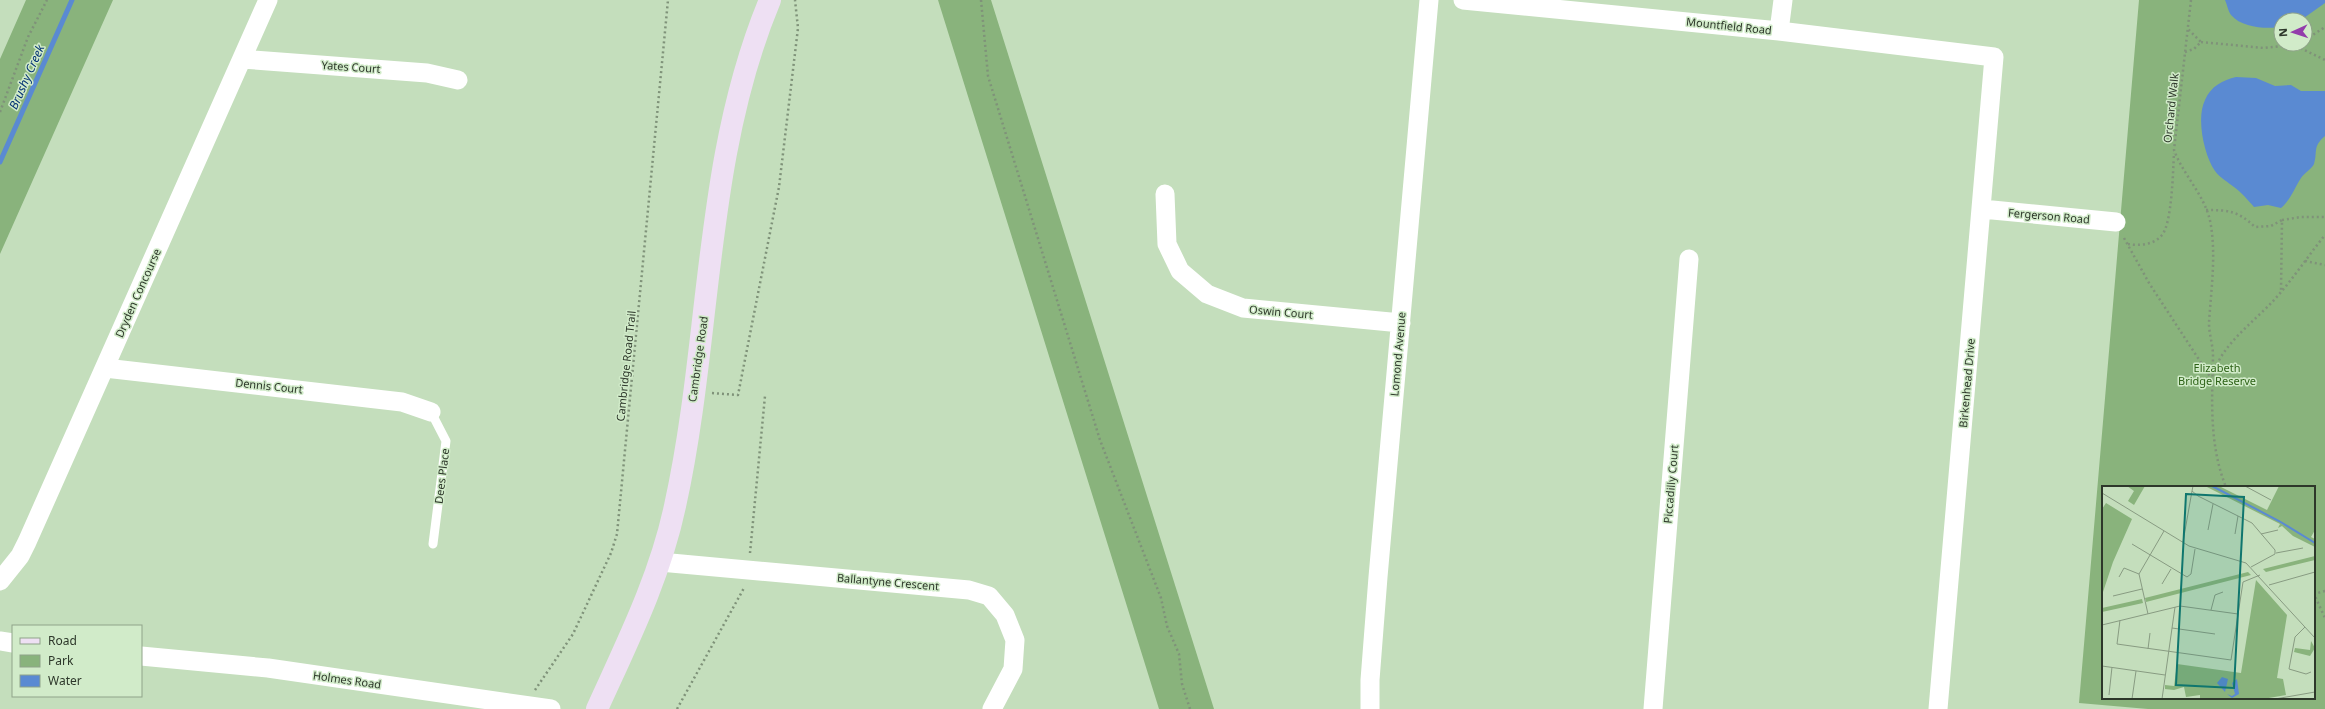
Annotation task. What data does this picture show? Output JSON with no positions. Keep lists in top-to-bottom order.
{
  "streets": {
    "main road": ["Cambridge Road"],
    "street": [
      "Mountfield Road",
      "Yates Court",
      "Fergerson Road",
      "Dryden Concourse",
      "Oswin Court",
      "Lomond Avenue",
      "Birkenhead Drive",
      "Dennis Court",
      "Piccadilly Court",
      "Ballantyne Crescent",
      "Holmes Road"
    ],
    "lane": ["Dees Place"],
    "path": ["Orchard Walk", "Cambridge Road Trail"]
  },
  "crossings": [
    ["Mountfield Road", "Birkenhead Drive"],
    ["Yates Court", "Dryden Concourse"],
    ["Fergerson Road", "Birkenhead Drive"],
    ["Dryden Concourse", "Dennis Court"],
    ["Oswin Court", "Lomond Avenue"],
    ["Cambridge Road", "Ballantyne Crescent"],
    ["Cambridge Road Trail", "Holmes Road"],
    ["Dennis Court", "Dees Place"]
  ],
  "water": ["Brushy Creek"],
  "parks": ["Elizabeth Bridge Reserve"],
  "legend": ["Road", "Park", "Water"],
  "north": "left"
}
